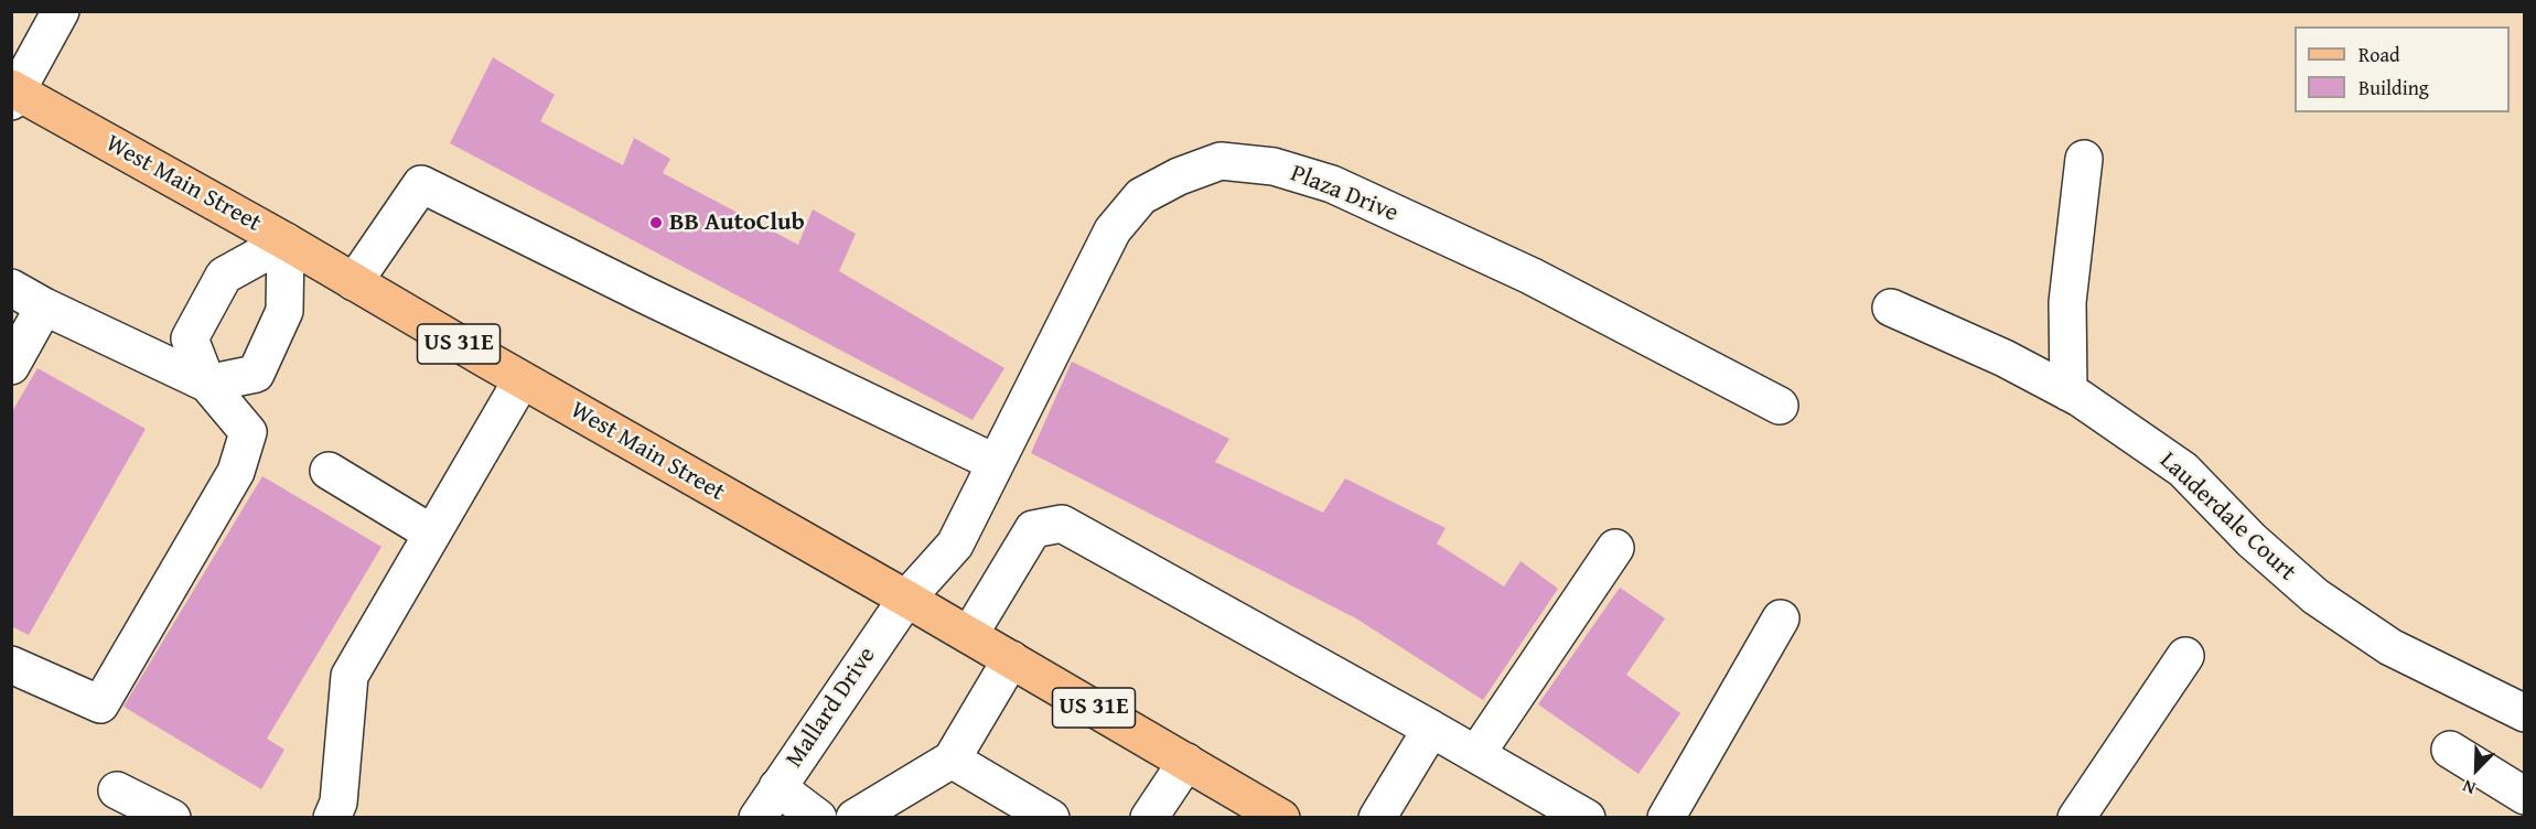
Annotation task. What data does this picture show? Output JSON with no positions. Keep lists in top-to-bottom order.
{
  "streets": {
    "main road": ["West Main Street", "US 31E"],
    "street": ["Plaza Drive", "Lauderdale Court", "Mallard Drive"]
  },
  "crossings": [
    ["West Main Street", "Plaza Drive"],
    ["West Main Street", "Mallard Drive"],
    ["Plaza Drive", "Mallard Drive"]
  ],
  "places": ["BB AutoClub"],
  "legend": ["Road", "Building"],
  "north": "bottom left"
}
